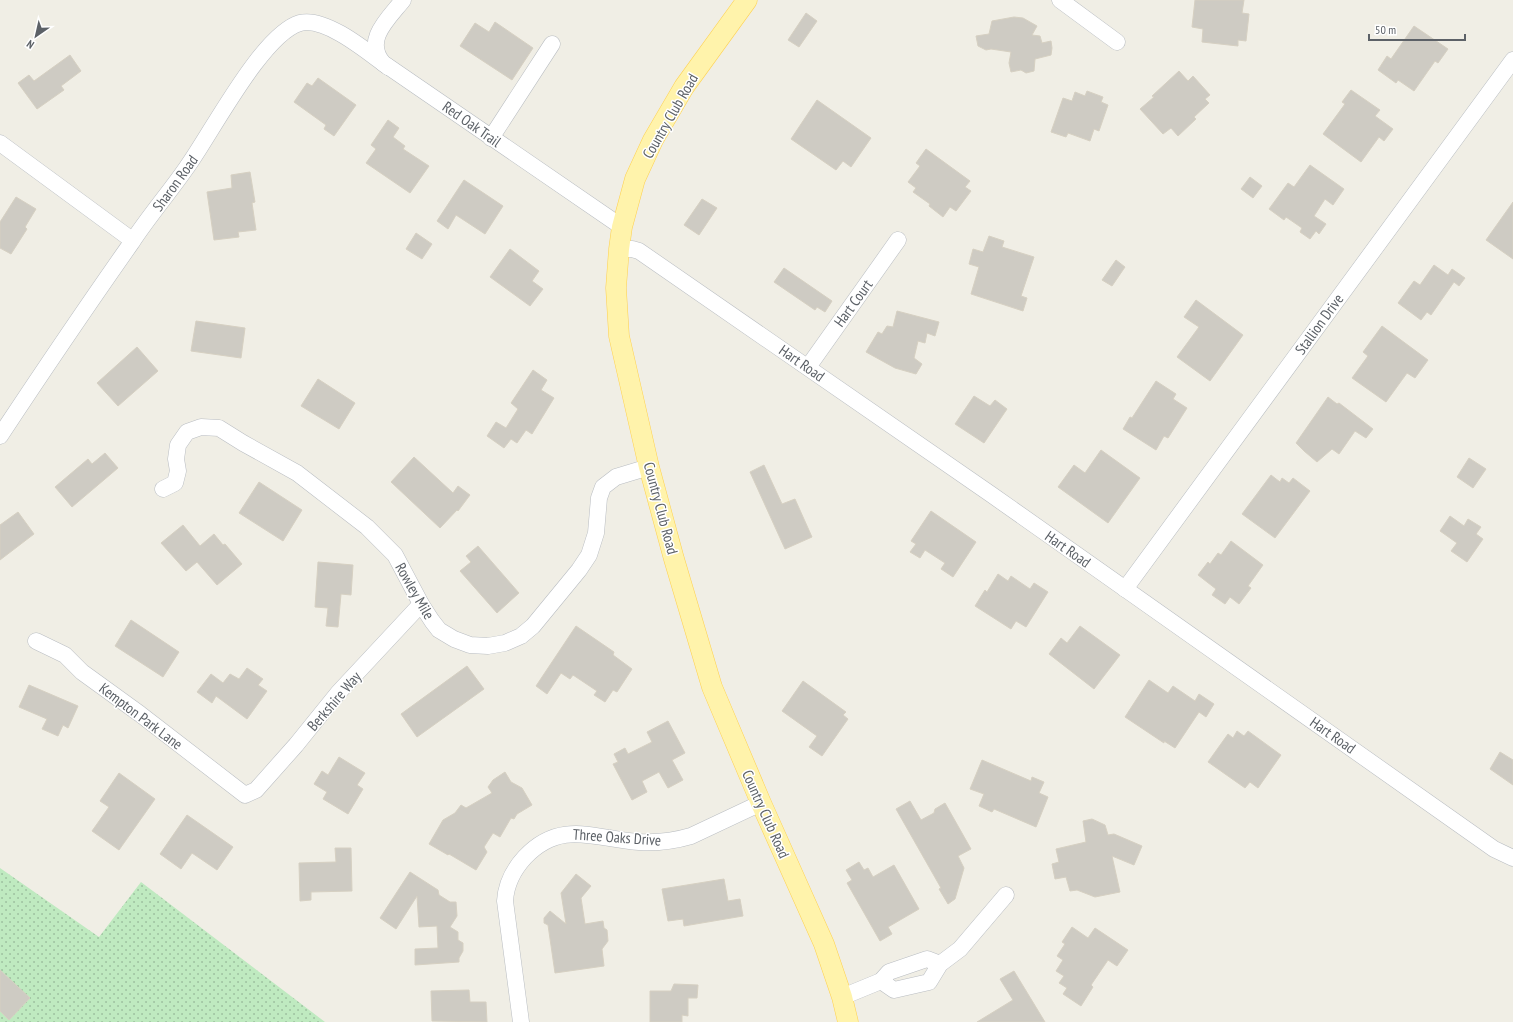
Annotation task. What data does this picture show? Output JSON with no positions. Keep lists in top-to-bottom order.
{
  "streets": {
    "main road": ["Country Club Road"],
    "street": [
      "Red Oak Trail",
      "Sharon Road",
      "Hart Court",
      "Stallion Drive",
      "Hart Road",
      "Rowley Mile",
      "Berkshire Way",
      "Kempton Park Lane",
      "Three Oaks Drive"
    ]
  },
  "crossings": [
    ["Country Club Road", "Red Oak Trail"],
    ["Country Club Road", "Hart Road"],
    ["Country Club Road", "Rowley Mile"],
    ["Country Club Road", "Three Oaks Drive"],
    ["Red Oak Trail", "Sharon Road"],
    ["Hart Court", "Hart Road"],
    ["Stallion Drive", "Hart Road"],
    ["Rowley Mile", "Berkshire Way"],
    ["Berkshire Way", "Kempton Park Lane"]
  ],
  "scale_bar": "50 m",
  "north": "bottom left"
}
